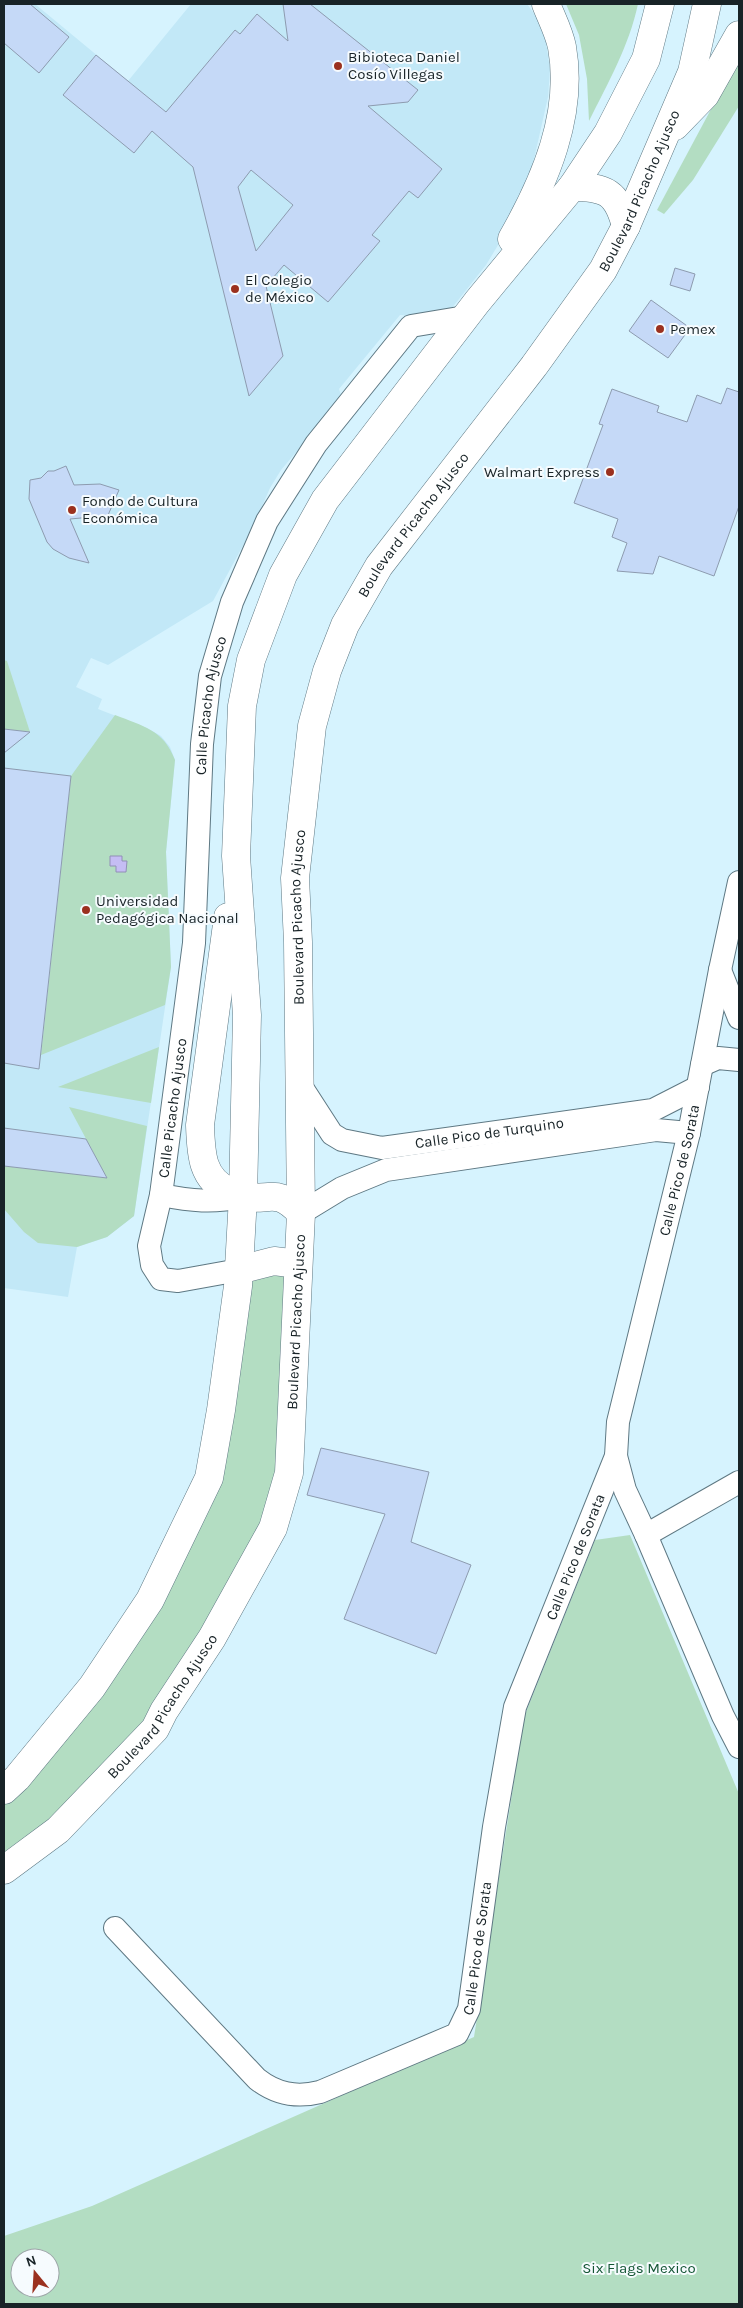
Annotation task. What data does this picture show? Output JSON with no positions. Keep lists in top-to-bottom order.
{
  "streets": {
    "main road": ["Boulevard Picacho Ajusco"],
    "street": ["Calle Picacho Ajusco", "Calle Pico de Turquino", "Calle Pico de Sorata"]
  },
  "crossings": [
    ["Boulevard Picacho Ajusco", "Calle Pico de Turquino"],
    ["Calle Pico de Turquino", "Calle Pico de Sorata"]
  ],
  "parks": ["Six Flags Mexico"],
  "places": [
    "Bibioteca Daniel Cosío Villegas",
    "El Colegio de México",
    "Pemex",
    "Walmart Express",
    "Fondo de Cultura Económica",
    "Universidad Pedagógica Nacional"
  ],
  "north": "top"
}
